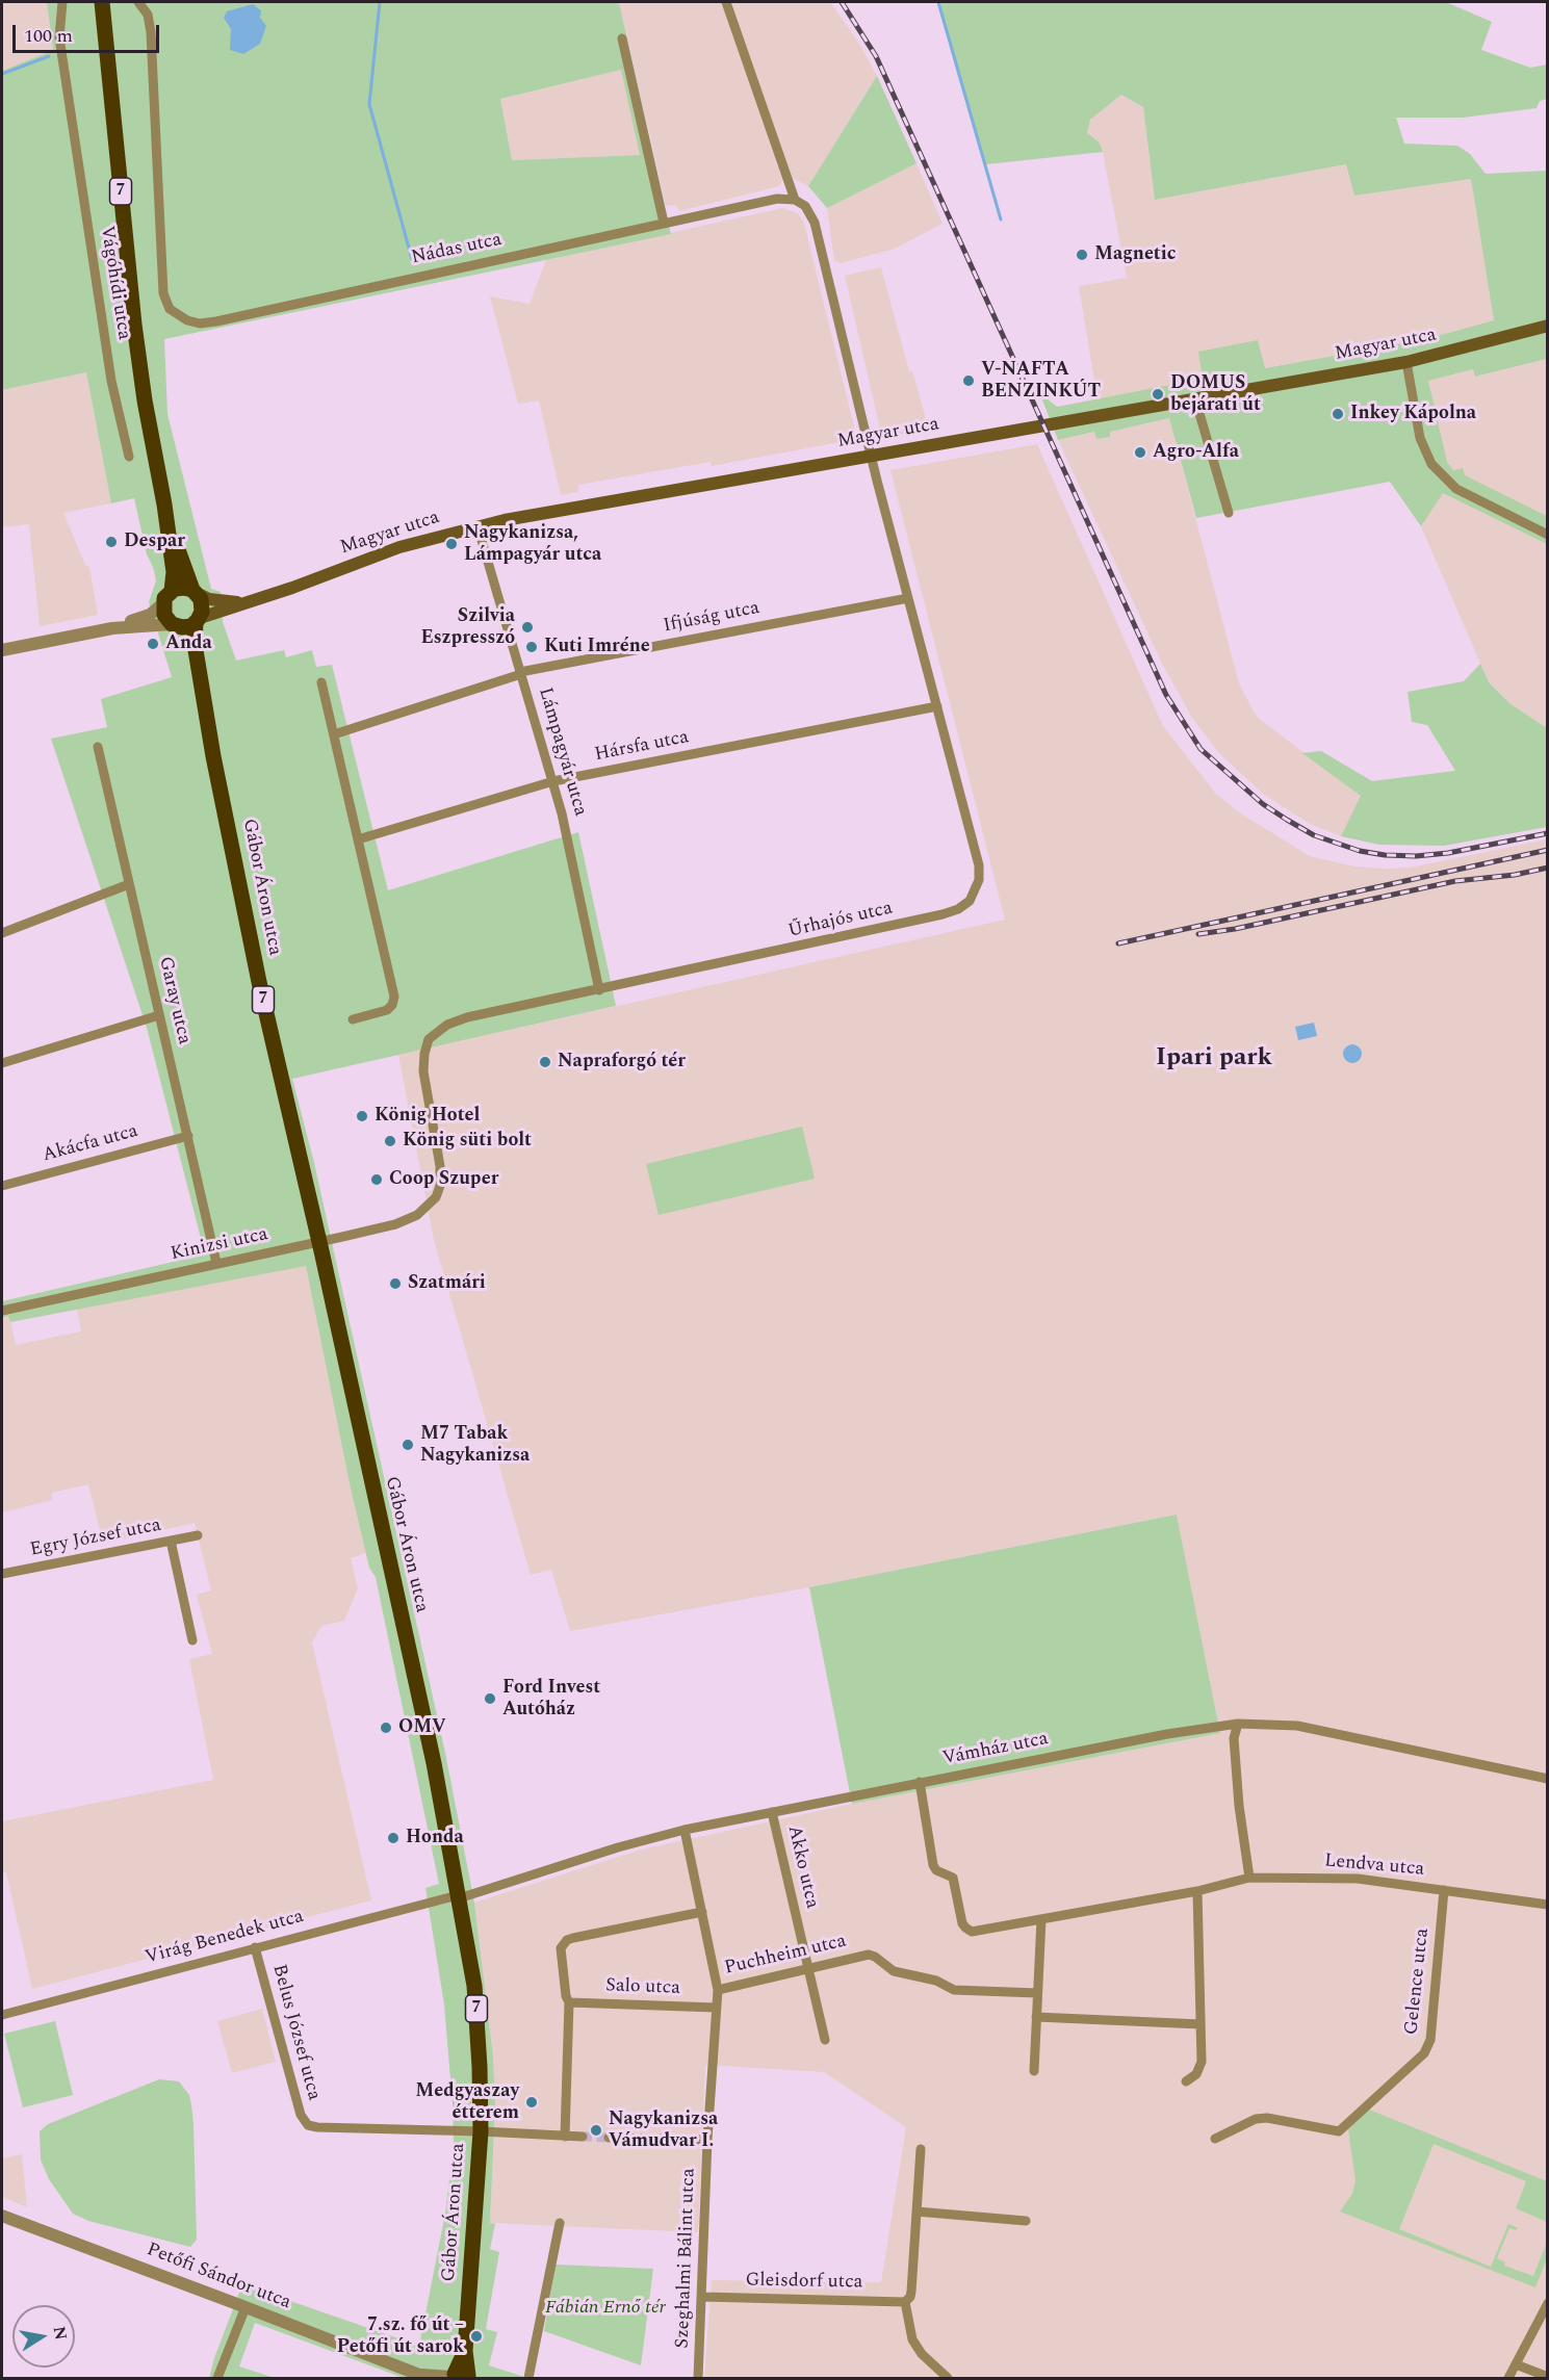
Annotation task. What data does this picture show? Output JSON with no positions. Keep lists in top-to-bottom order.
{
  "streets": {
    "main road": ["7", "Magyar utca", "Gábor Áron utca"],
    "street": [
      "Nádas utca",
      "Vágóhídi utca",
      "Ifjúság utca",
      "Hársfa utca",
      "Lámpagyár utca",
      "Űrhajós utca",
      "Garay utca",
      "Akácfa utca",
      "Kinizsi utca",
      "Egry József utca",
      "Vámház utca",
      "Lendva utca",
      "Akko utca",
      "Virág Benedek utca",
      "Puchheim utca",
      "Gelence utca",
      "Salo utca",
      "Belus József utca",
      "Szeghalmi Bálint utca",
      "Petőfi Sándor utca",
      "Gleisdorf utca"
    ]
  },
  "crossings": [
    ["7", "Magyar utca"],
    ["7", "Gábor Áron utca"],
    ["Magyar utca", "Lámpagyár utca"],
    ["Magyar utca", "Gábor Áron utca"],
    ["Magyar utca", "Űrhajós utca"],
    ["Ifjúság utca", "Lámpagyár utca"],
    ["Ifjúság utca", "Űrhajós utca"],
    ["Hársfa utca", "Lámpagyár utca"],
    ["Hársfa utca", "Űrhajós utca"],
    ["Lámpagyár utca", "Űrhajós utca"],
    ["Gábor Áron utca", "Kinizsi utca"],
    ["Gábor Áron utca", "Vámház utca"],
    ["Gábor Áron utca", "Virág Benedek utca"],
    ["Gábor Áron utca", "Belus József utca"],
    ["Gábor Áron utca", "Petőfi Sándor utca"],
    ["Űrhajós utca", "Kinizsi utca"],
    ["Garay utca", "Akácfa utca"],
    ["Garay utca", "Kinizsi utca"],
    ["Vámház utca", "Lendva utca"],
    ["Vámház utca", "Akko utca"],
    ["Vámház utca", "Virág Benedek utca"],
    ["Vámház utca", "Szeghalmi Bálint utca"],
    ["Lendva utca", "Gelence utca"],
    ["Akko utca", "Puchheim utca"],
    ["Virág Benedek utca", "Belus József utca"],
    ["Puchheim utca", "Szeghalmi Bálint utca"],
    ["Salo utca", "Szeghalmi Bálint utca"],
    ["Szeghalmi Bálint utca", "Gleisdorf utca"]
  ],
  "districts": ["Ipari park"],
  "parks": ["Fábián Ernő tér"],
  "places": [
    "Magnetic",
    "V-NAFTA BENZINKÚT",
    "DOMUS bejárati út",
    "Inkey Kápolna",
    "Agro-Alfa",
    "Despar",
    "Nagykanizsa, Lámpagyár utca",
    "Szilvia Eszpresszó",
    "Anda",
    "Kuti Imréne",
    "Napraforgó tér",
    "König Hotel",
    "König süti bolt",
    "Coop Szuper",
    "Szatmári",
    "M7 Tabak Nagykanizsa",
    "Ford Invest Autóház",
    "OMV",
    "Honda",
    "Medgyaszay étterem",
    "Nagykanizsa Vámudvar I.",
    "7.sz. fő út – Petőfi út sarok"
  ],
  "scale_bar": "100 m",
  "north": "right"
}
